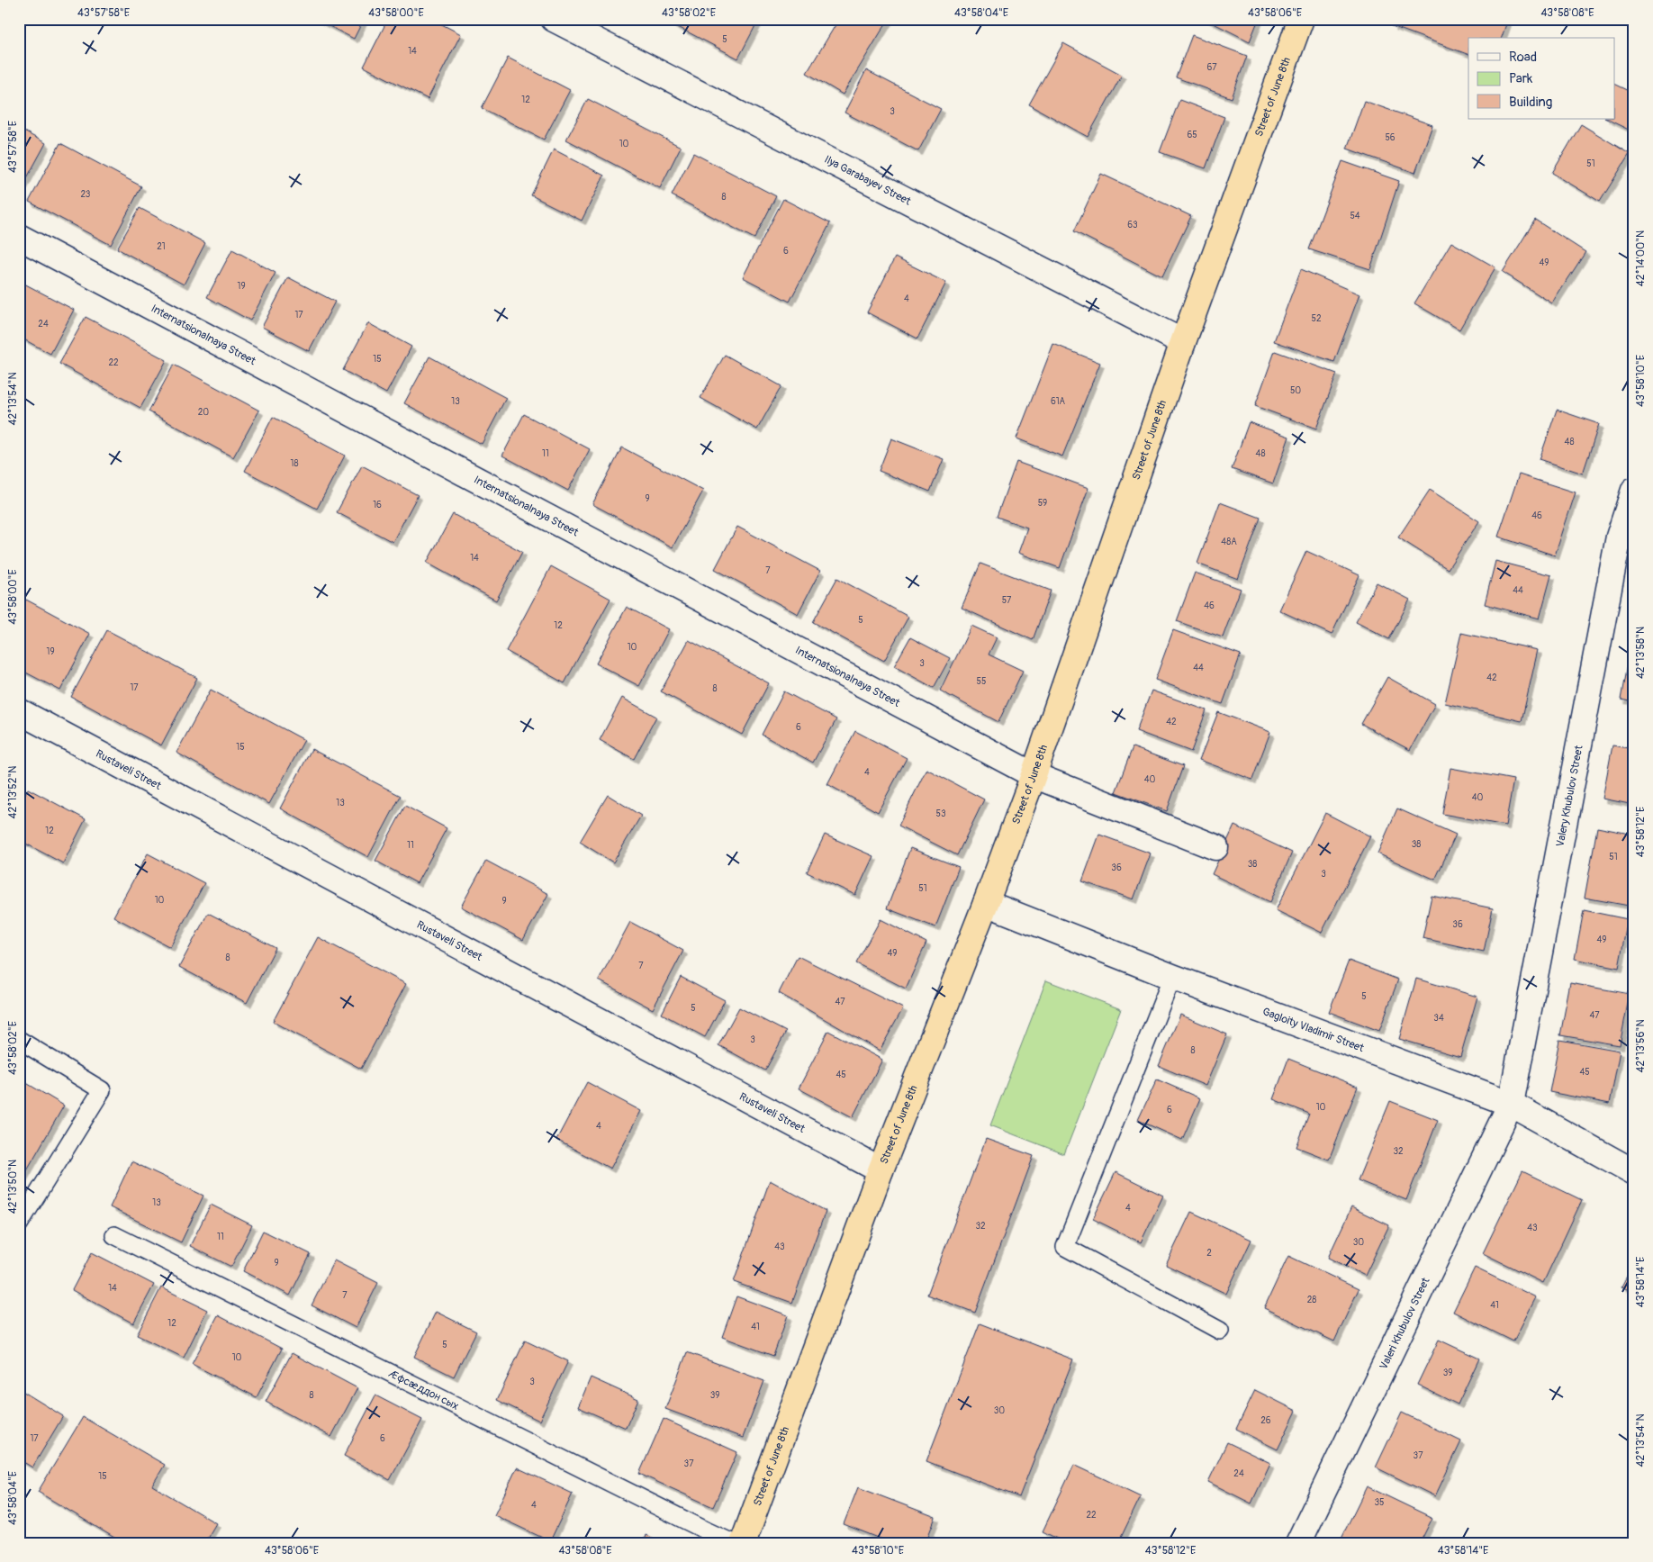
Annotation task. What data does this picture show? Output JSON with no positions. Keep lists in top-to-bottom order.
{
  "streets": {
    "highway": ["Street of June 8th"],
    "street": [
      "Ilya Garabayev Street",
      "Internatsionalnaya Street",
      "Rustaveli Street",
      "Valery Khubulov Street",
      "Gagloity Vladimir Street",
      "Valeri Khubulov Street"
    ],
    "lane": ["Æфсæддон сых"]
  },
  "crossings": [
    ["Street of June 8th", "Ilya Garabayev Street"],
    ["Street of June 8th", "Internatsionalnaya Street"],
    ["Street of June 8th", "Rustaveli Street"],
    ["Street of June 8th", "Gagloity Vladimir Street"],
    ["Valery Khubulov Street", "Gagloity Vladimir Street"],
    ["Valery Khubulov Street", "Valeri Khubulov Street"],
    ["Gagloity Vladimir Street", "Valeri Khubulov Street"]
  ],
  "house_numbers": [
    "5",
    "14",
    "67",
    "12",
    "3",
    "65",
    "56",
    "10",
    "51",
    "23",
    "8",
    "54",
    "63",
    "21",
    "6",
    "49",
    "19",
    "4",
    "17",
    "52",
    "24",
    "15",
    "22",
    "50",
    "13",
    "61А",
    "20",
    "48",
    "11",
    "48",
    "18",
    "9",
    "59",
    "16",
    "46",
    "48А",
    "14",
    "7",
    "44",
    "57",
    "46",
    "5",
    "12",
    "10",
    "19",
    "3",
    "44",
    "42",
    "55",
    "17",
    "8",
    "42",
    "6",
    "15",
    "4",
    "40",
    "40",
    "13",
    "53",
    "12",
    "38",
    "11",
    "51",
    "38",
    "36",
    "3",
    "51",
    "10",
    "9",
    "36",
    "49",
    "49",
    "8",
    "7",
    "5",
    "47",
    "5",
    "47",
    "34",
    "3",
    "8",
    "45",
    "45",
    "10",
    "6",
    "4",
    "32",
    "13",
    "4",
    "32",
    "43",
    "11",
    "30",
    "43",
    "2",
    "9",
    "14",
    "7",
    "28",
    "41",
    "12",
    "41",
    "5",
    "10",
    "39",
    "3",
    "8",
    "39",
    "30",
    "26",
    "17",
    "6",
    "37",
    "37",
    "24",
    "15",
    "35",
    "4",
    "22"
  ],
  "legend": ["Road", "Park", "Building"],
  "coordinates": [
    "43°57'58\"E",
    "43°58'00\"E",
    "43°58'02\"E",
    "43°58'04\"E",
    "43°58'06\"E",
    "43°58'08\"E",
    "42°14'00\"N",
    "43°58'10\"E",
    "42°13'54\"N",
    "42°13'58\"N",
    "42°13'52\"N",
    "43°58'12\"E",
    "42°13'56\"N",
    "42°13'50\"N",
    "43°58'14\"E"
  ]
}
